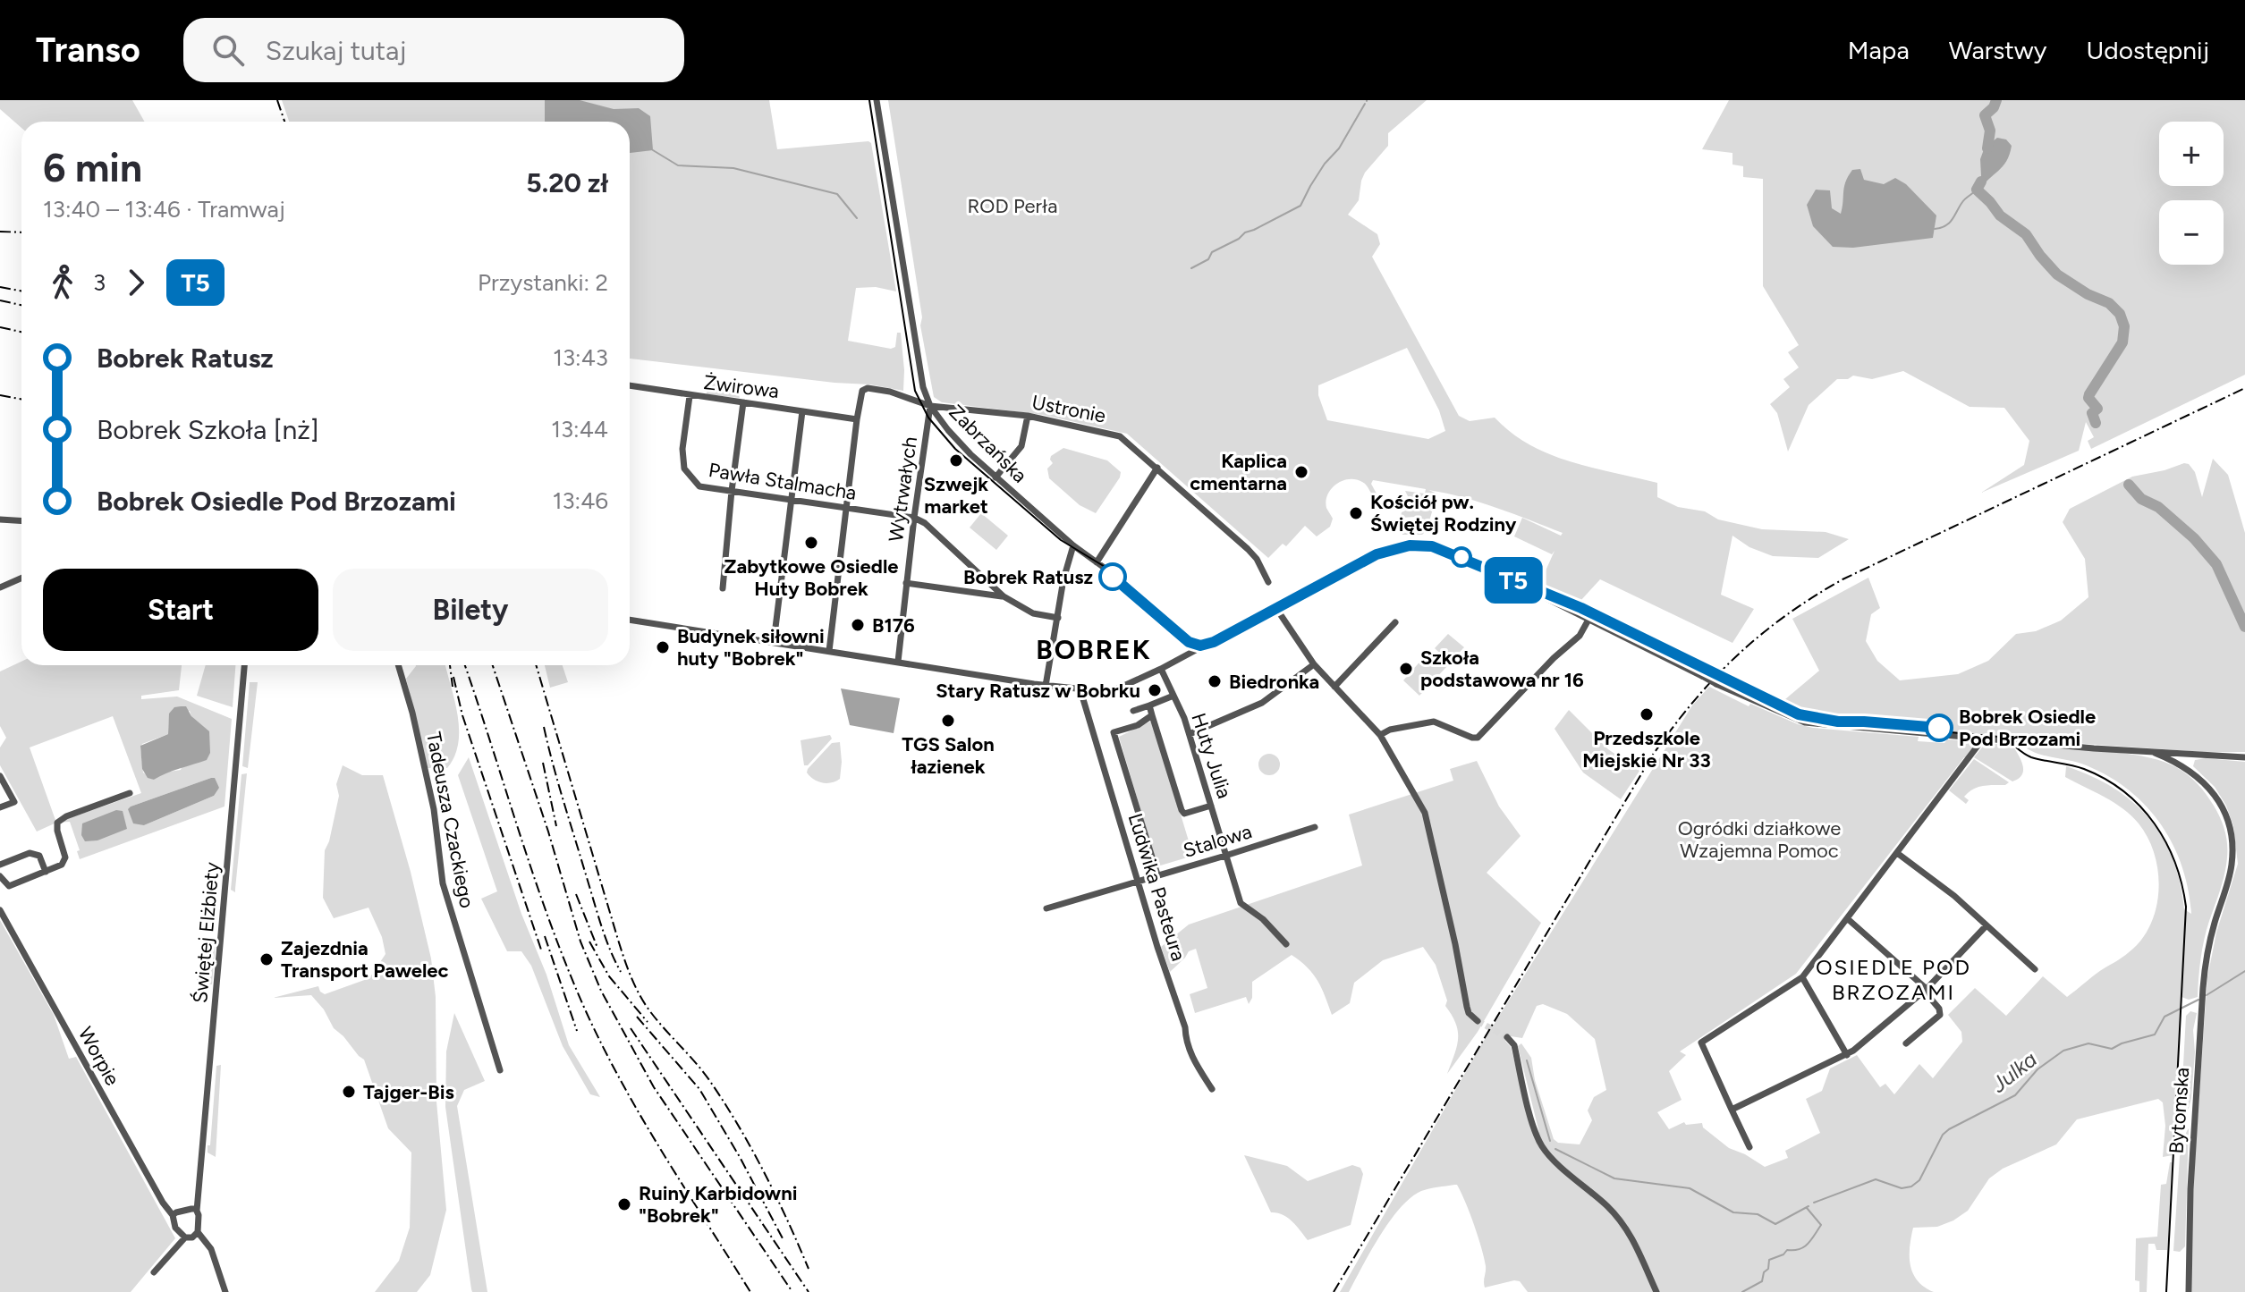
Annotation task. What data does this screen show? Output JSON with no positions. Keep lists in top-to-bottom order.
{
  "streets": {
    "street": [
      "Żwirowa",
      "Ustronie",
      "Zabrzańska",
      "Pawła Stalmacha",
      "Wytrwałych",
      "Huty Julia",
      "Tadeusza Czackiego",
      "Stalowa",
      "Ludwika Pasteura",
      "Świętej Elżbiety",
      "Worpie",
      "Bytomska"
    ]
  },
  "crossings": [
    ["Żwirowa", "Ustronie"],
    ["Żwirowa", "Pawła Stalmacha"],
    ["Ustronie", "Zabrzańska"],
    ["Ustronie", "Wytrwałych"],
    ["Zabrzańska", "Wytrwałych"],
    ["Pawła Stalmacha", "Wytrwałych"],
    ["Huty Julia", "Stalowa"],
    ["Stalowa", "Ludwika Pasteura"],
    ["Świętej Elżbiety", "Worpie"]
  ],
  "districts": ["BOBREK", "OSIEDLE POD BRZOZAMI"],
  "water": ["Julka"],
  "parks": ["ROD Perła", "Ogródki działkowe Wzajemna Pomoc"],
  "places": [
    "Szwejk market",
    "Kaplica cmentarna",
    "Kościół pw. Świętej Rodziny",
    "Zabytkowe Osiedle Huty Bobrek",
    "Bobrek Ratusz",
    "B176",
    "Budynek siłowni huty \"Bobrek\"",
    "Szkoła podstawowa nr 16",
    "Biedronka",
    "Stary Ratusz w Bobrku",
    "Przedszkole Miejskie Nr 33",
    "TGS Salon łazienek",
    "Bobrek Osiedle Pod Brzozami",
    "Zajezdnia Transport Pawelec",
    "Tajger-Bis",
    "Ruiny Karbidowni \"Bobrek\""
  ],
  "lines": ["tram line T5"],
  "page": {
    "header": "Transo",
    "search": "Szukaj tutaj",
    "nav": ["Mapa", "Warstwy", "Udostępnij"],
    "on_map": "T5",
    "map_buttons": ["+", "−"],
    "heading": ["6 min", "13:40 – 13:46 · Tramwaj", "5.20 zł"],
    "legs": ["3", "T5", "Przystanki: 2"],
    "list": [
      {
        "name": "Bobrek Ratusz",
        "value": "13:43"
      },
      {
        "name": "Bobrek Szkoła [nż]",
        "value": "13:44"
      },
      {
        "name": "Bobrek Osiedle Pod Brzozami",
        "value": "13:46"
      }
    ],
    "buttons": ["Start", "Bilety"]
  }
}
